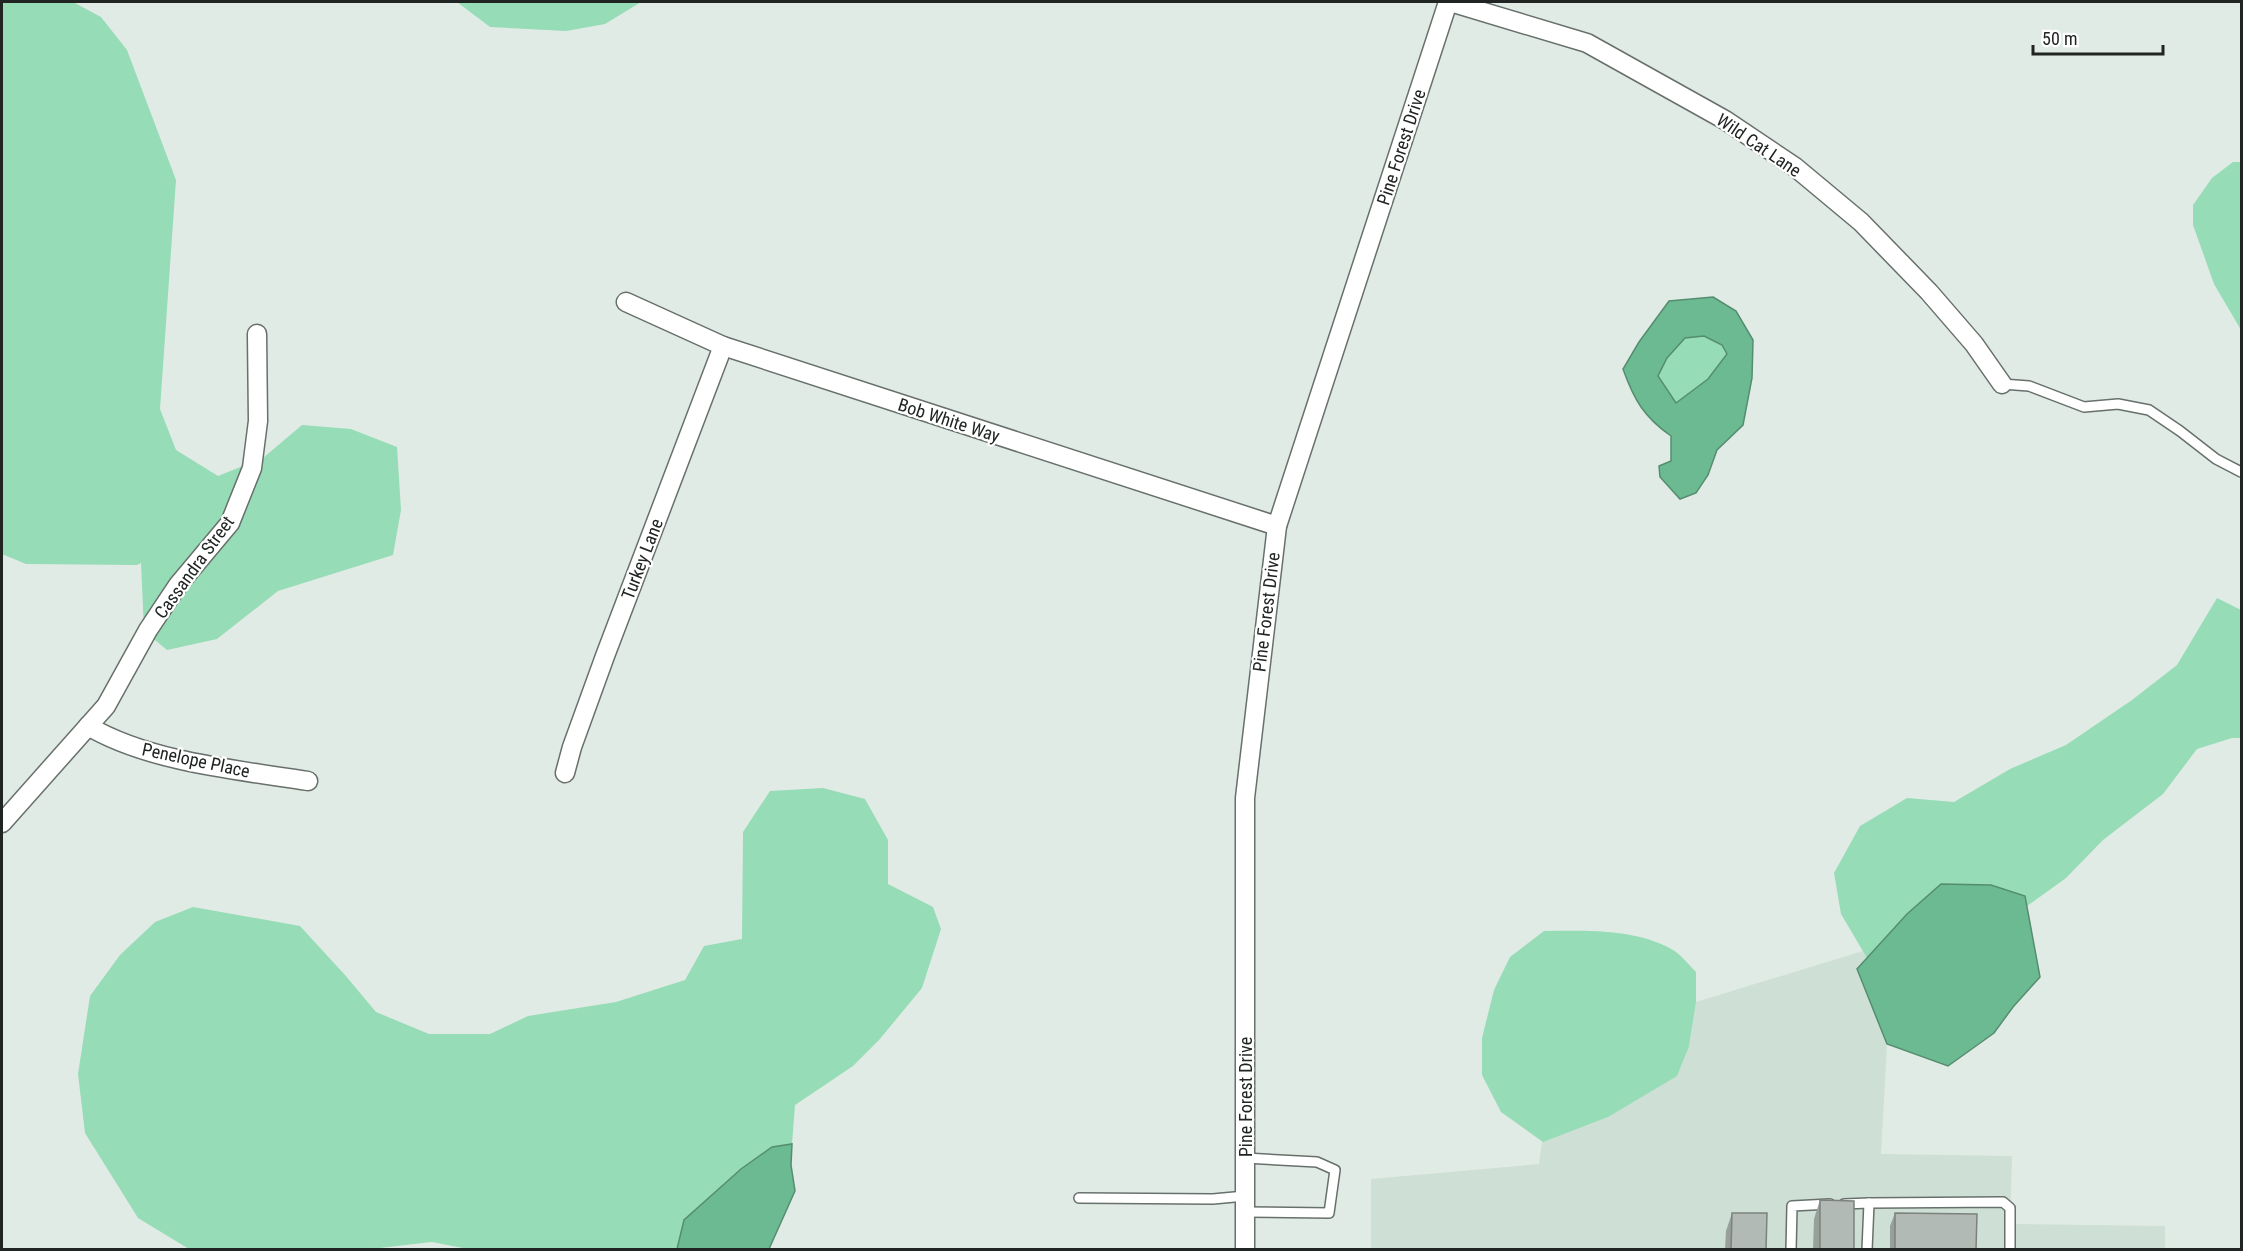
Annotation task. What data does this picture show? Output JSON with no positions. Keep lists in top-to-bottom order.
{
  "streets": {
    "street": [
      "Wild Cat Lane",
      "Pine Forest Drive",
      "Bob White Way",
      "Turkey Lane",
      "Cassandra Street",
      "Penelope Place"
    ]
  },
  "crossings": [
    ["Wild Cat Lane", "Pine Forest Drive"],
    ["Pine Forest Drive", "Bob White Way"],
    ["Bob White Way", "Turkey Lane"],
    ["Cassandra Street", "Penelope Place"]
  ],
  "scale_bar": "50 m"
}
